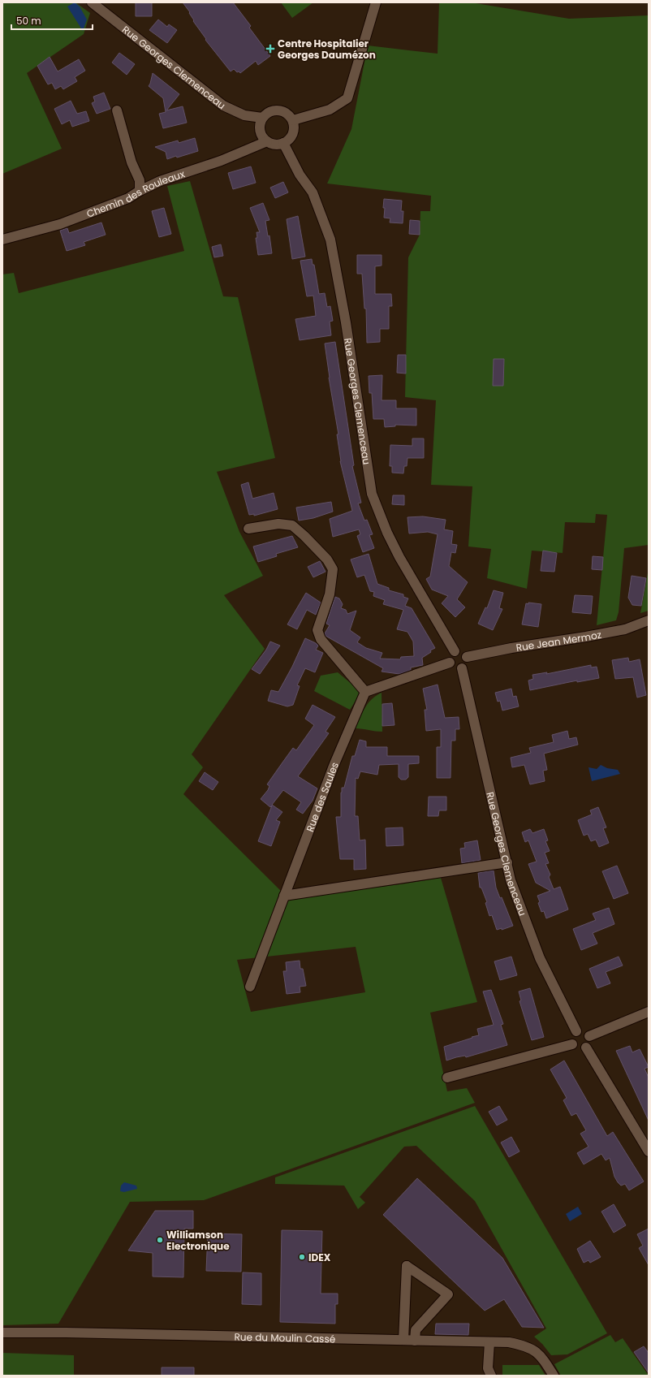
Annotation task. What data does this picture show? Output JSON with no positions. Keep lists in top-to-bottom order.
{
  "streets": {
    "street": [
      "Rue Georges Clemenceau",
      "Chemin des Rouleaux",
      "Rue Jean Mermoz",
      "Rue des Saules",
      "Rue du Moulin Cassé"
    ]
  },
  "crossings": [
    ["Rue Georges Clemenceau", "Chemin des Rouleaux"],
    ["Rue Georges Clemenceau", "Rue Jean Mermoz"]
  ],
  "places": {
    "health": ["Centre Hospitalier Georges Daumézon"],
    "other": ["Williamson Electronique", "IDEX"]
  },
  "scale_bar": "50 m"
}
